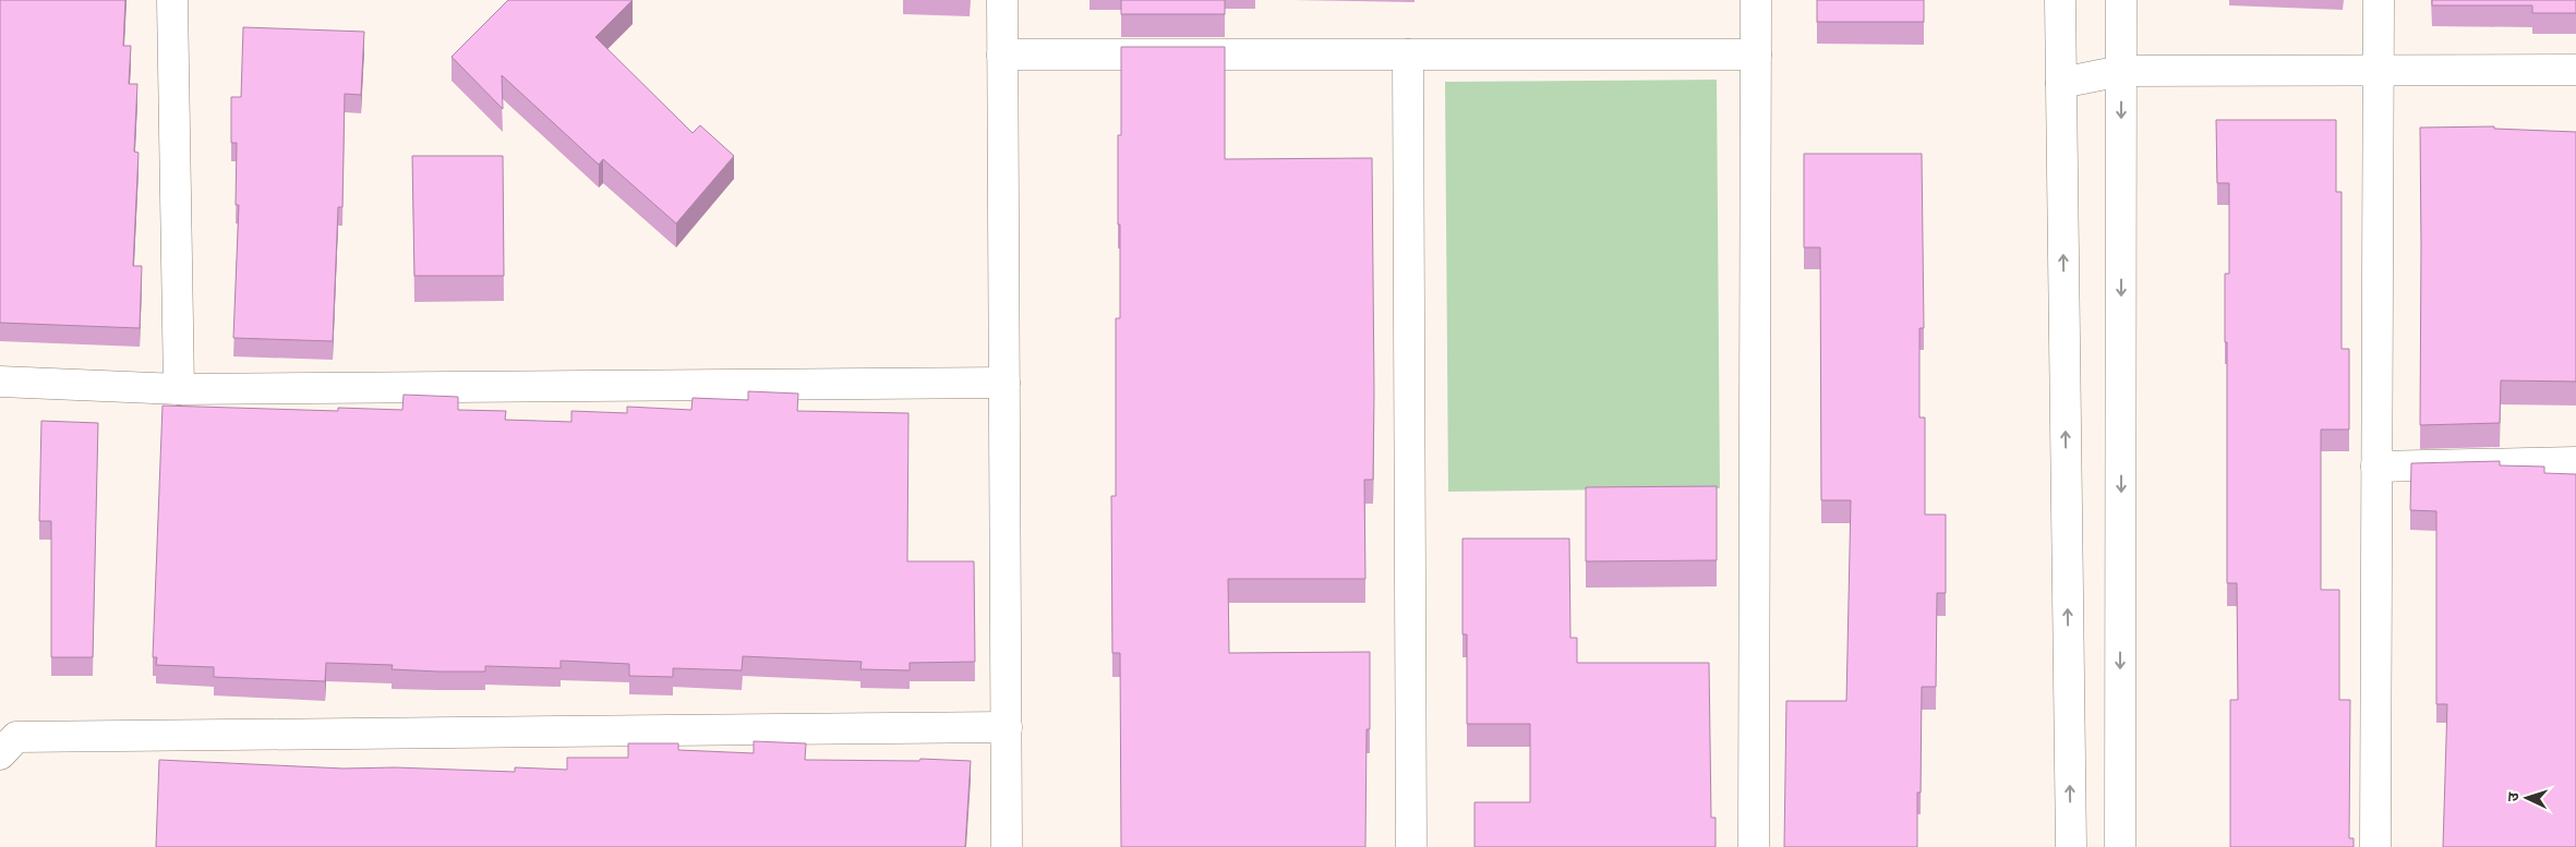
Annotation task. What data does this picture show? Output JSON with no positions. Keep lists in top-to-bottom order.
{
  "north": "left"
}
